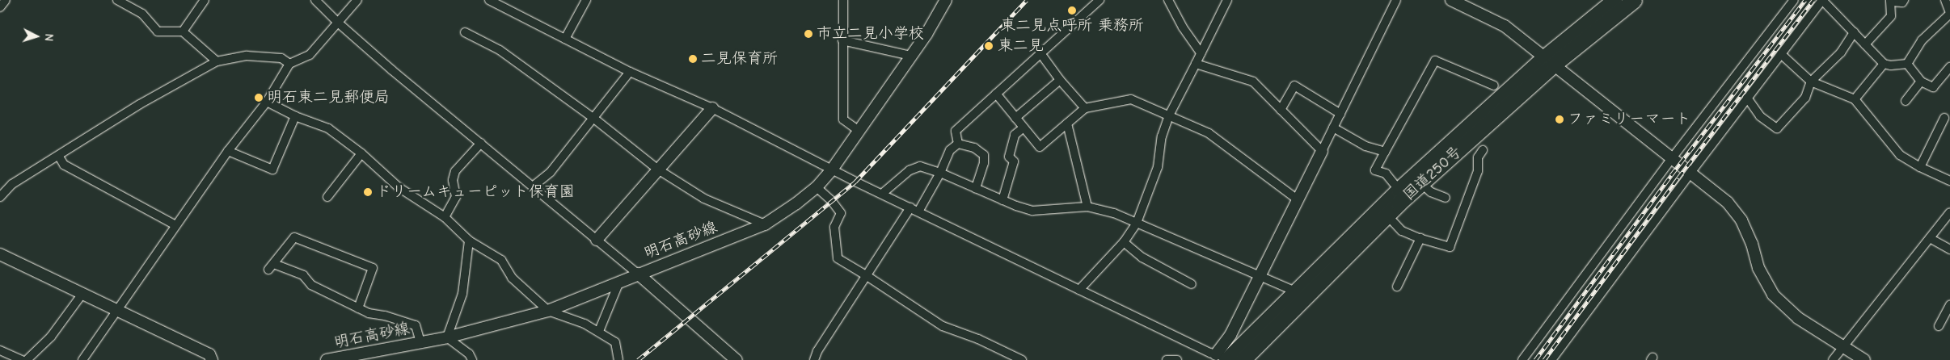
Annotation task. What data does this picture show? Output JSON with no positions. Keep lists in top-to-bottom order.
{
  "streets": {
    "highway": ["国道250号"],
    "street": ["明石高砂線"]
  },
  "places": [
    "東二見点呼所 乗務所",
    "市立二見小学校",
    "東二見",
    "二見保育所",
    "明石東二見郵便局",
    "ファミリーマート",
    "ドリームキューピット保育園"
  ],
  "north": "right"
}
